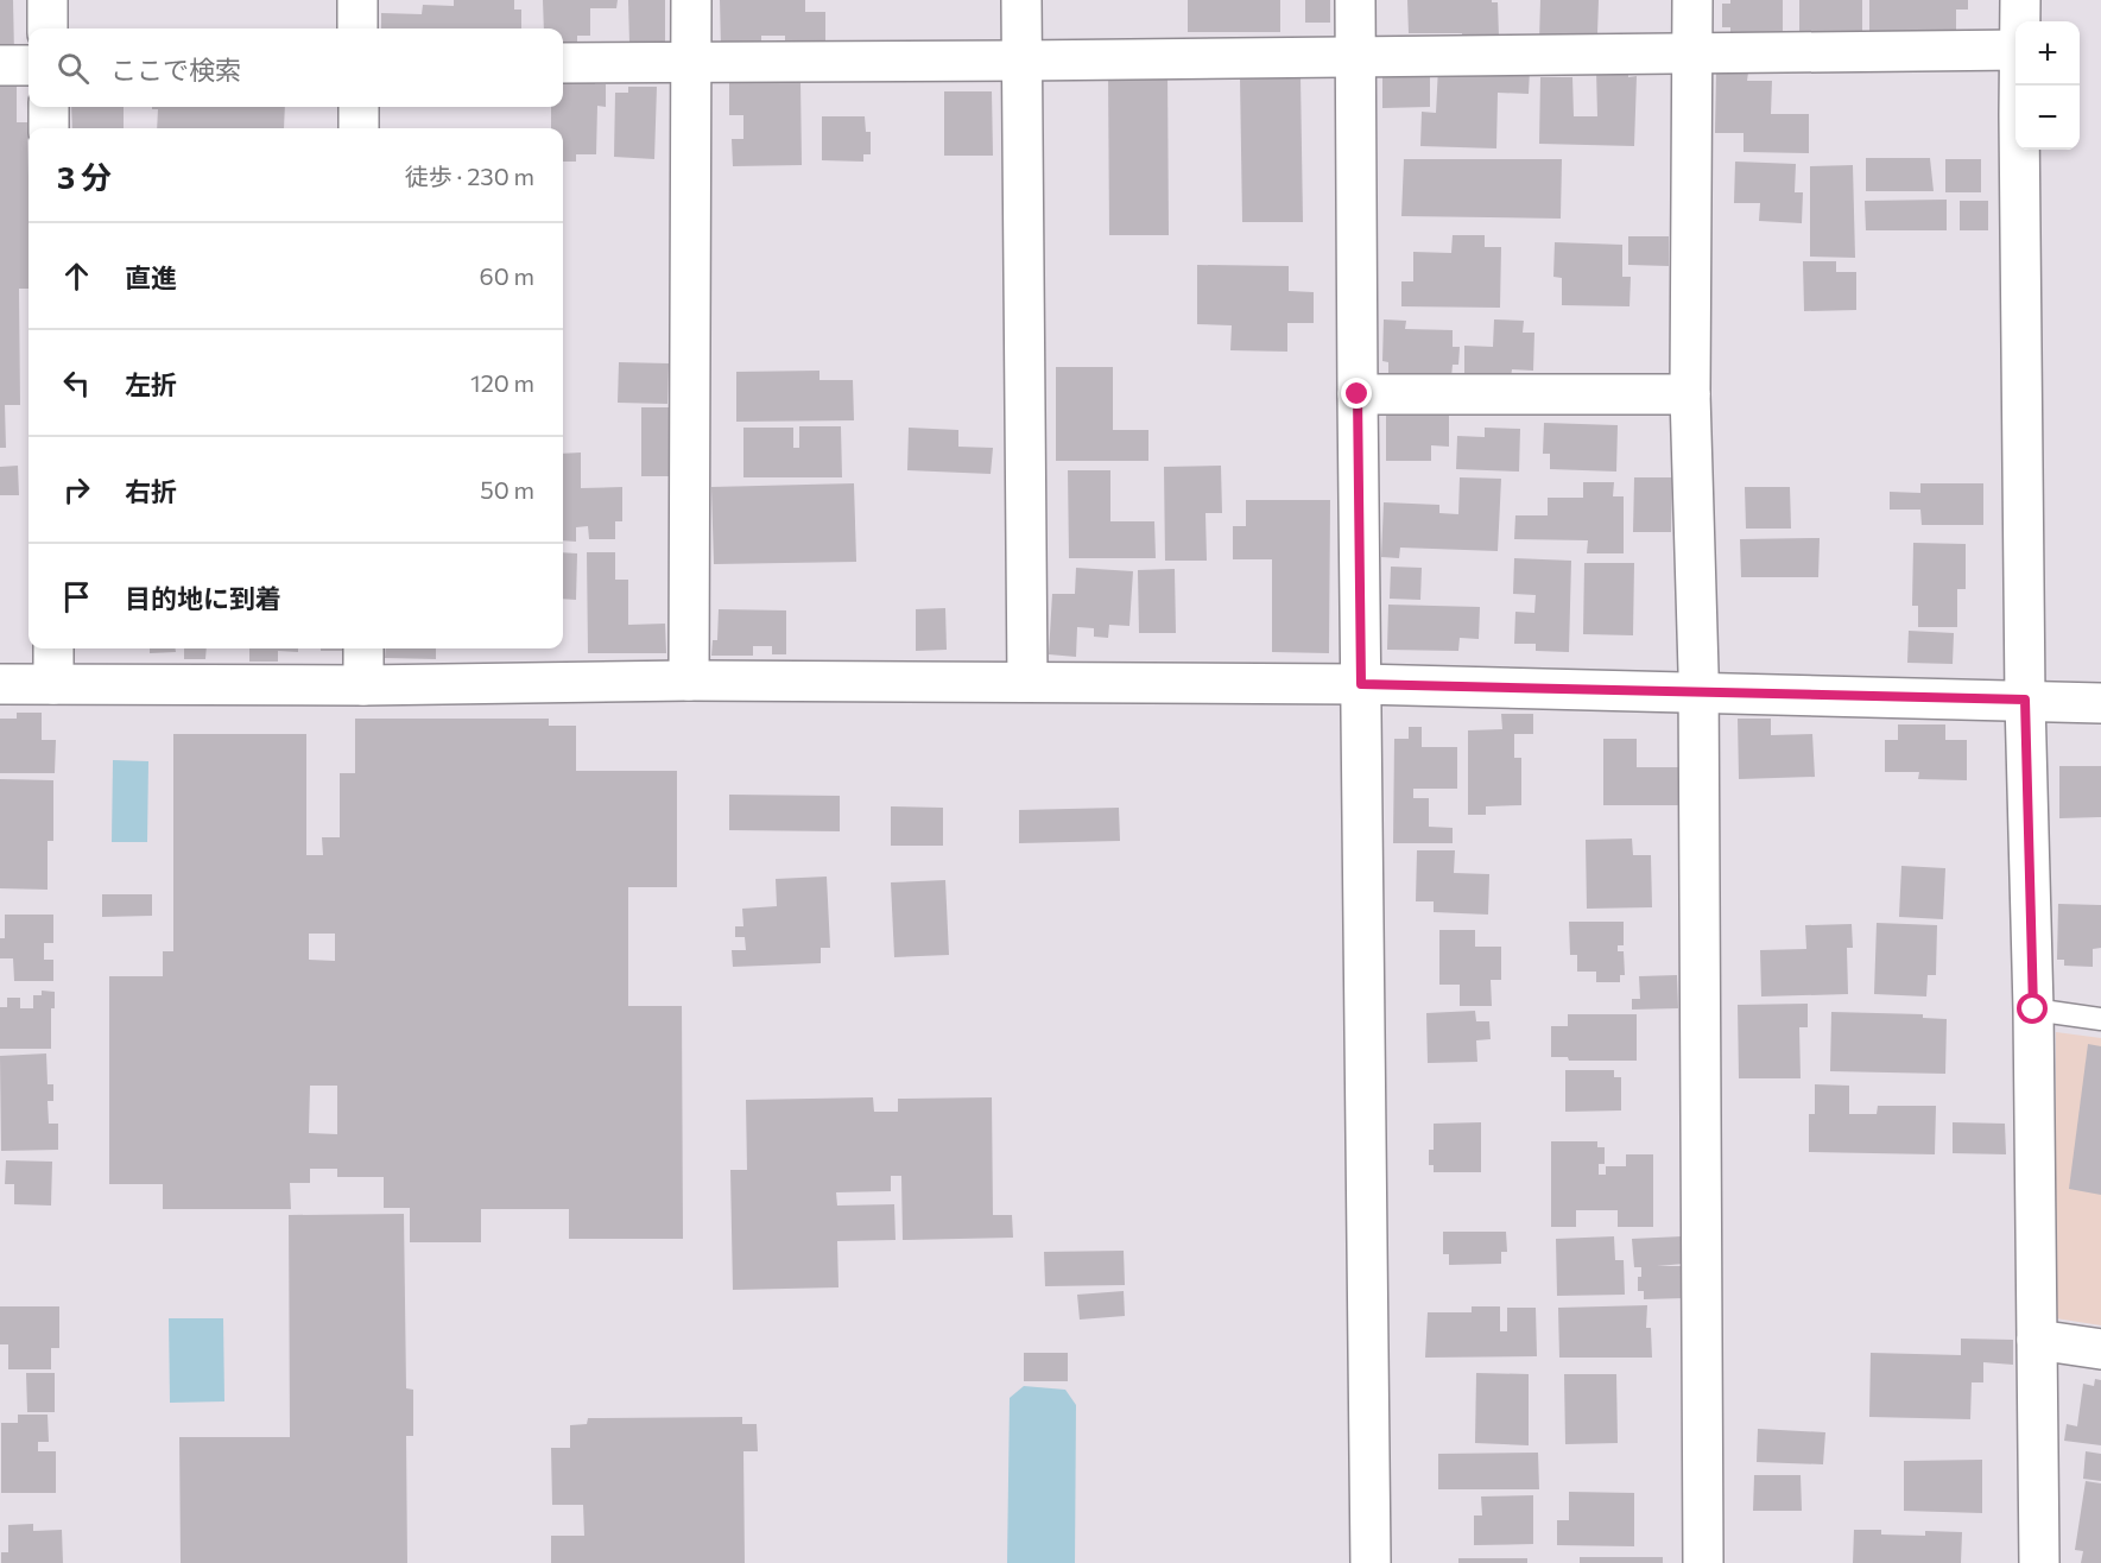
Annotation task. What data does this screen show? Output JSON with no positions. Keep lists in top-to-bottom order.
{
  "page": {
    "map_buttons": ["+", "−"],
    "search": "ここで検索",
    "heading": ["3 分", "徒歩 · 230 m"],
    "list": [
      ["直進", "60 m"],
      ["左折", "120 m"],
      ["右折", "50 m"],
      "目的地に到着"
    ]
  }
}
